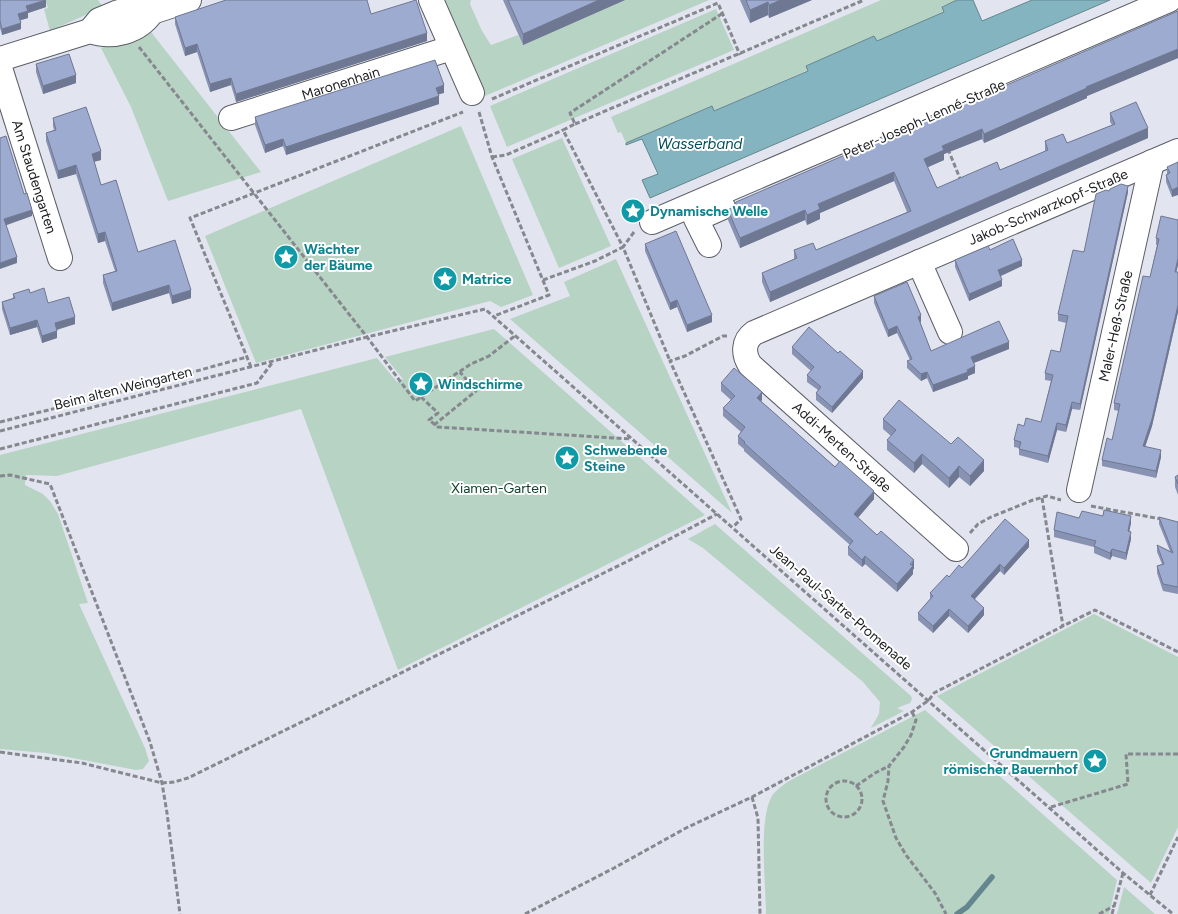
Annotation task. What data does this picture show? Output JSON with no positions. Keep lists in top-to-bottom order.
{
  "streets": {
    "street": [
      "Maronenhain",
      "Peter-Joseph-Lenné-Straße",
      "Am Staudengarten",
      "Jakob-Schwarzkopf-Straße",
      "Maler-Heß-Straße",
      "Addi-Merten-Straße"
    ],
    "path": ["Beim alten Weingarten", "Jean-Paul-Sartre-Promenade"]
  },
  "crossings": [
    ["Jakob-Schwarzkopf-Straße", "Maler-Heß-Straße"],
    ["Jakob-Schwarzkopf-Straße", "Addi-Merten-Straße"],
    ["Beim alten Weingarten", "Jean-Paul-Sartre-Promenade"]
  ],
  "water": ["Wasserband"],
  "parks": ["Xiamen-Garten"],
  "places": {
    "place": [
      "Dynamische Welle",
      "Wächter der Bäume",
      "Matrice",
      "Windschirme",
      "Schwebende Steine",
      "Grundmauern römischer Bauernhof"
    ]
  }
}
